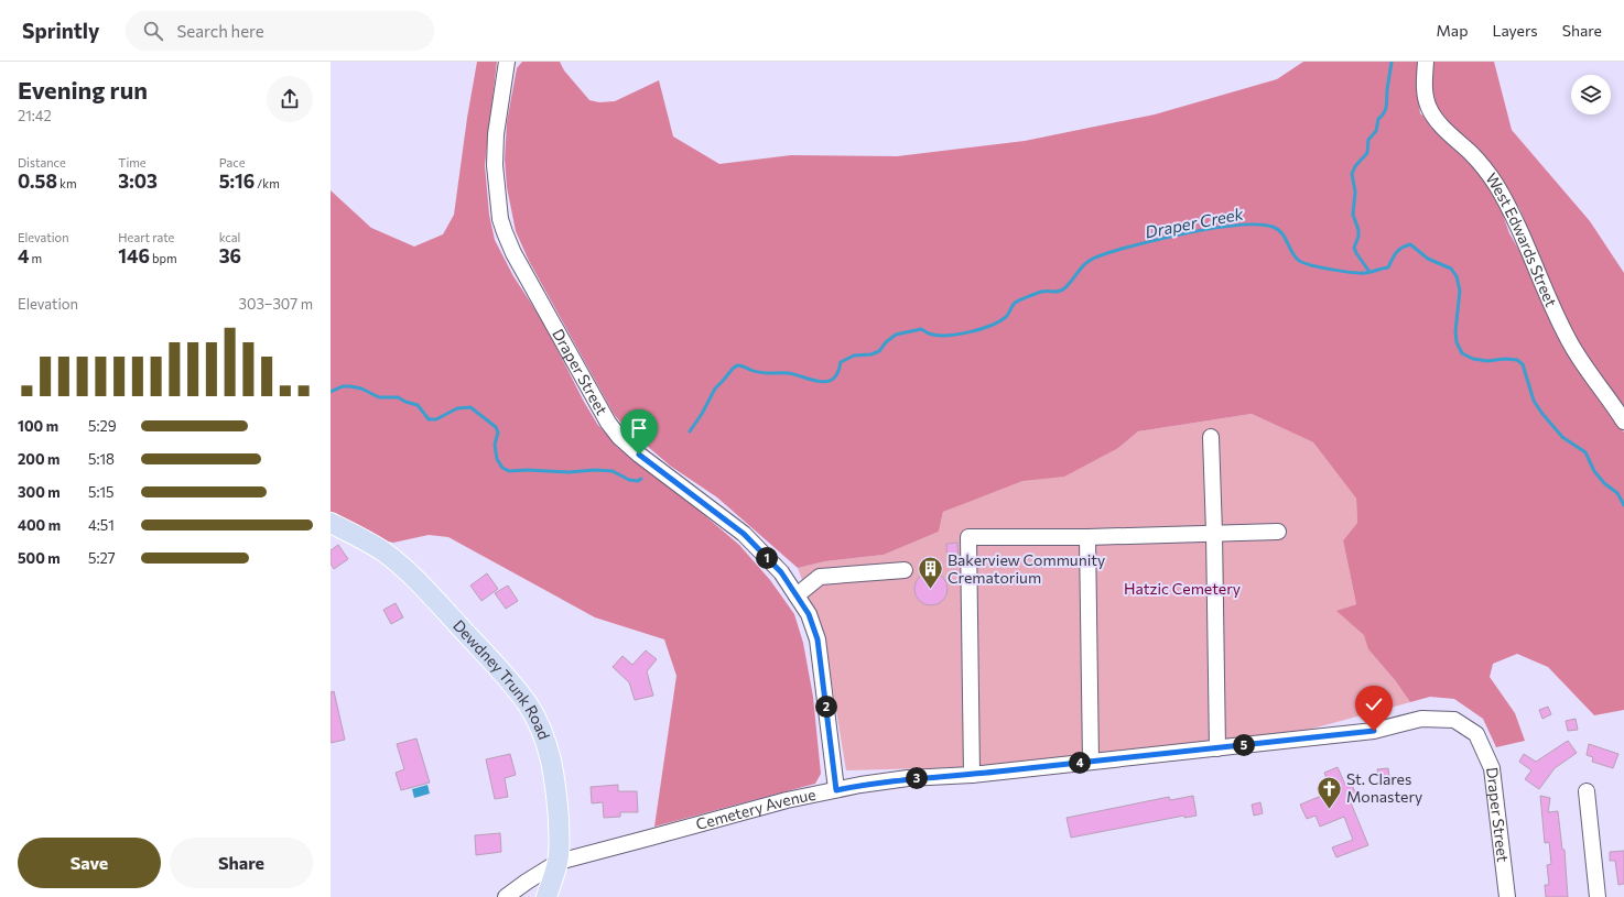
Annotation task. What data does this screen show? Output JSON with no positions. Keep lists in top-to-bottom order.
{
  "streets": {
    "main road": ["Dewdney Trunk Road"],
    "street": ["West Edwards Street", "Draper Street", "Cemetery Avenue"]
  },
  "crossings": [
    ["Draper Street", "Cemetery Avenue"],
    ["Dewdney Trunk Road", "Cemetery Avenue"]
  ],
  "water": ["Draper Creek"],
  "parks": ["Hatzic Cemetery"],
  "places": {
    "building": ["Bakerview Community Crematorium"],
    "church": ["St. Clares Monastery"]
  },
  "page": {
    "header": "Sprintly",
    "search": "Search here",
    "nav": ["Map", "Layers", "Share"],
    "heading": ["Evening run", "21:42"],
    "stats": [
      ["Distance", "0.58 km"],
      ["Time", "3:03"],
      ["Pace", "5:16 /km"],
      ["Elevation", "4 m"],
      ["Heart rate", "146 bpm"],
      ["kcal", "36"]
    ],
    "chart": ["Elevation", "303–307 m"],
    "list": [
      {
        "name": "100 m",
        "note": "5:29"
      },
      {
        "name": "200 m",
        "note": "5:18"
      },
      {
        "name": "300 m",
        "note": "5:15"
      },
      {
        "name": "400 m",
        "note": "4:51"
      },
      {
        "name": "500 m",
        "note": "5:27"
      }
    ],
    "pins": [
      "1",
      "2",
      "5",
      "4",
      "3"
    ],
    "buttons": ["Save", "Share"]
  }
}
